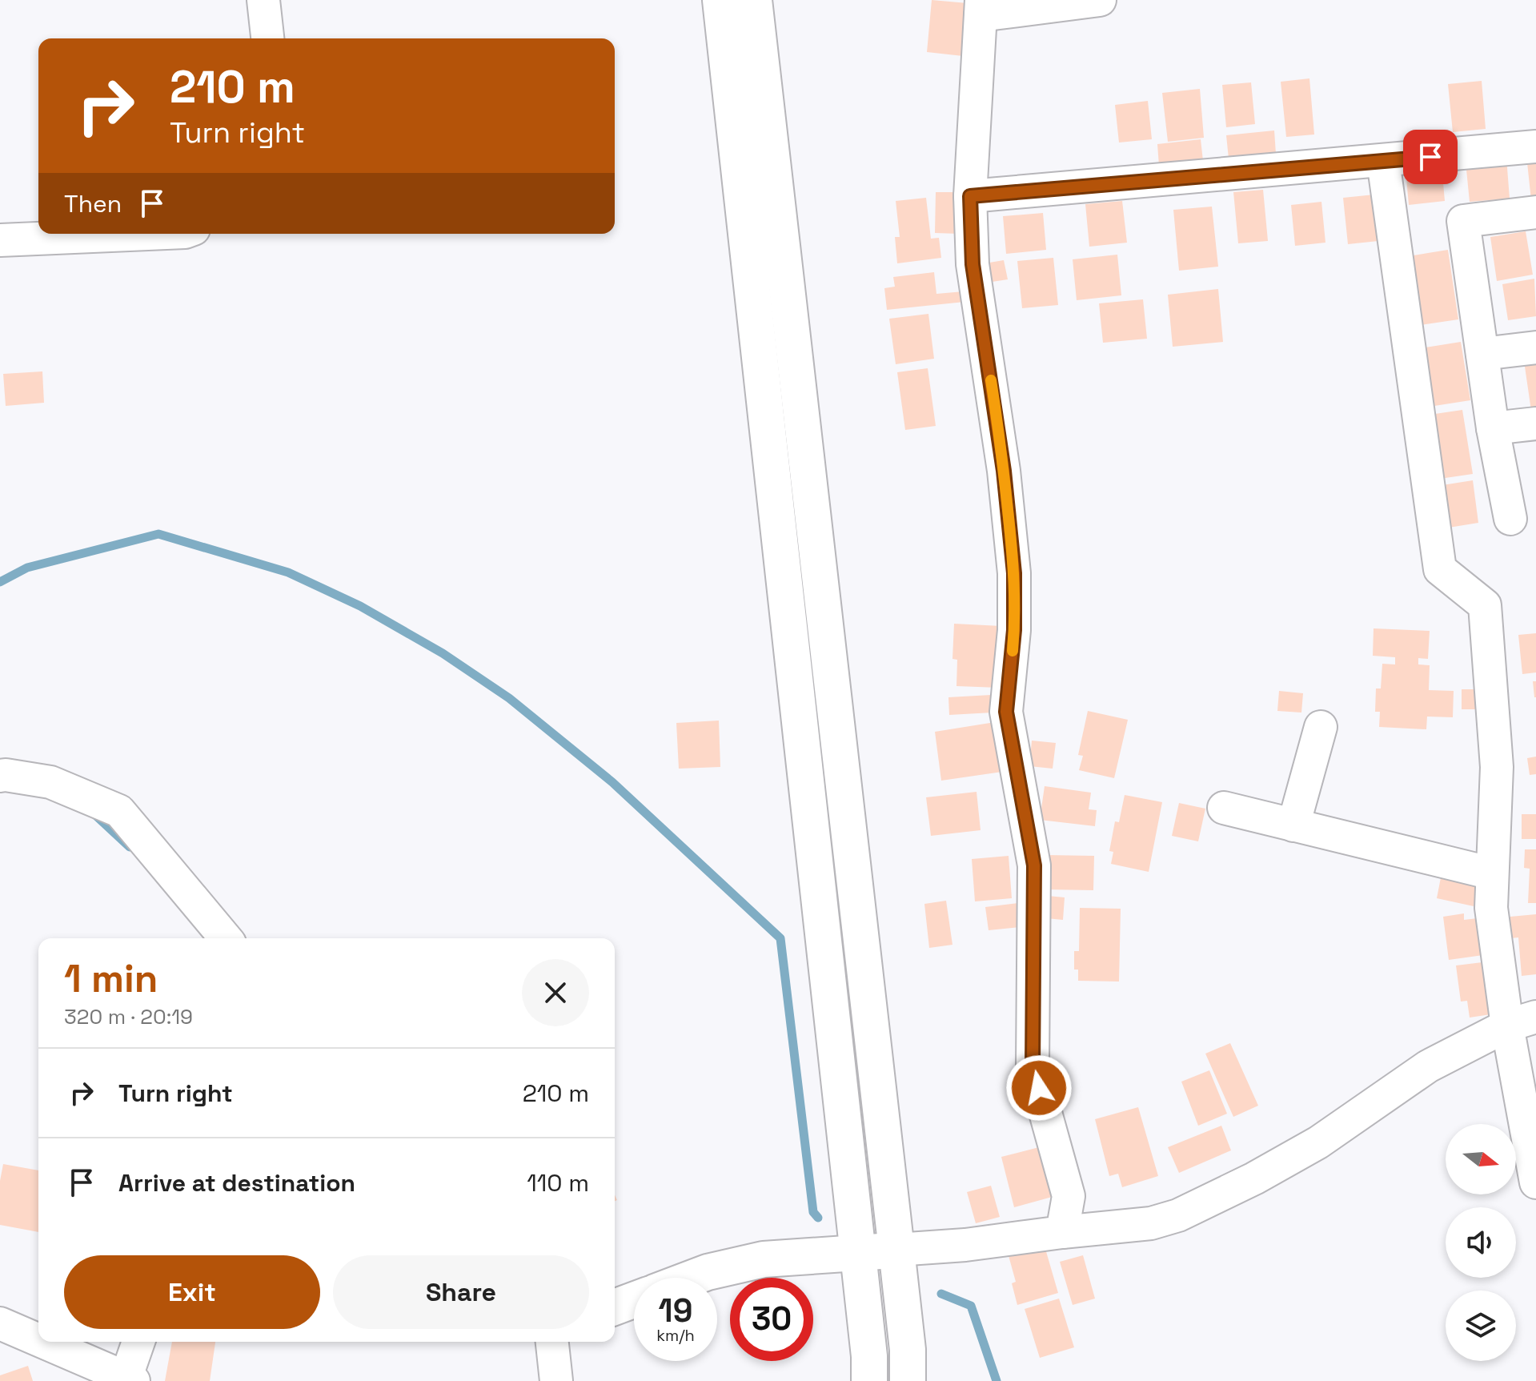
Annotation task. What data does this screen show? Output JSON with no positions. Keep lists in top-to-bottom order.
{
  "north": "right",
  "page": {
    "turn": ["210 m", "Turn right"],
    "then": "Then",
    "heading": ["1 min", "320 m · 20:19"],
    "list": [
      {
        "name": "Turn right",
        "value": "210 m"
      },
      {
        "name": "Arrive at destination",
        "value": "110 m"
      }
    ],
    "buttons": ["Exit", "Share"],
    "speed": "19 km/h",
    "limit": "30"
  }
}
